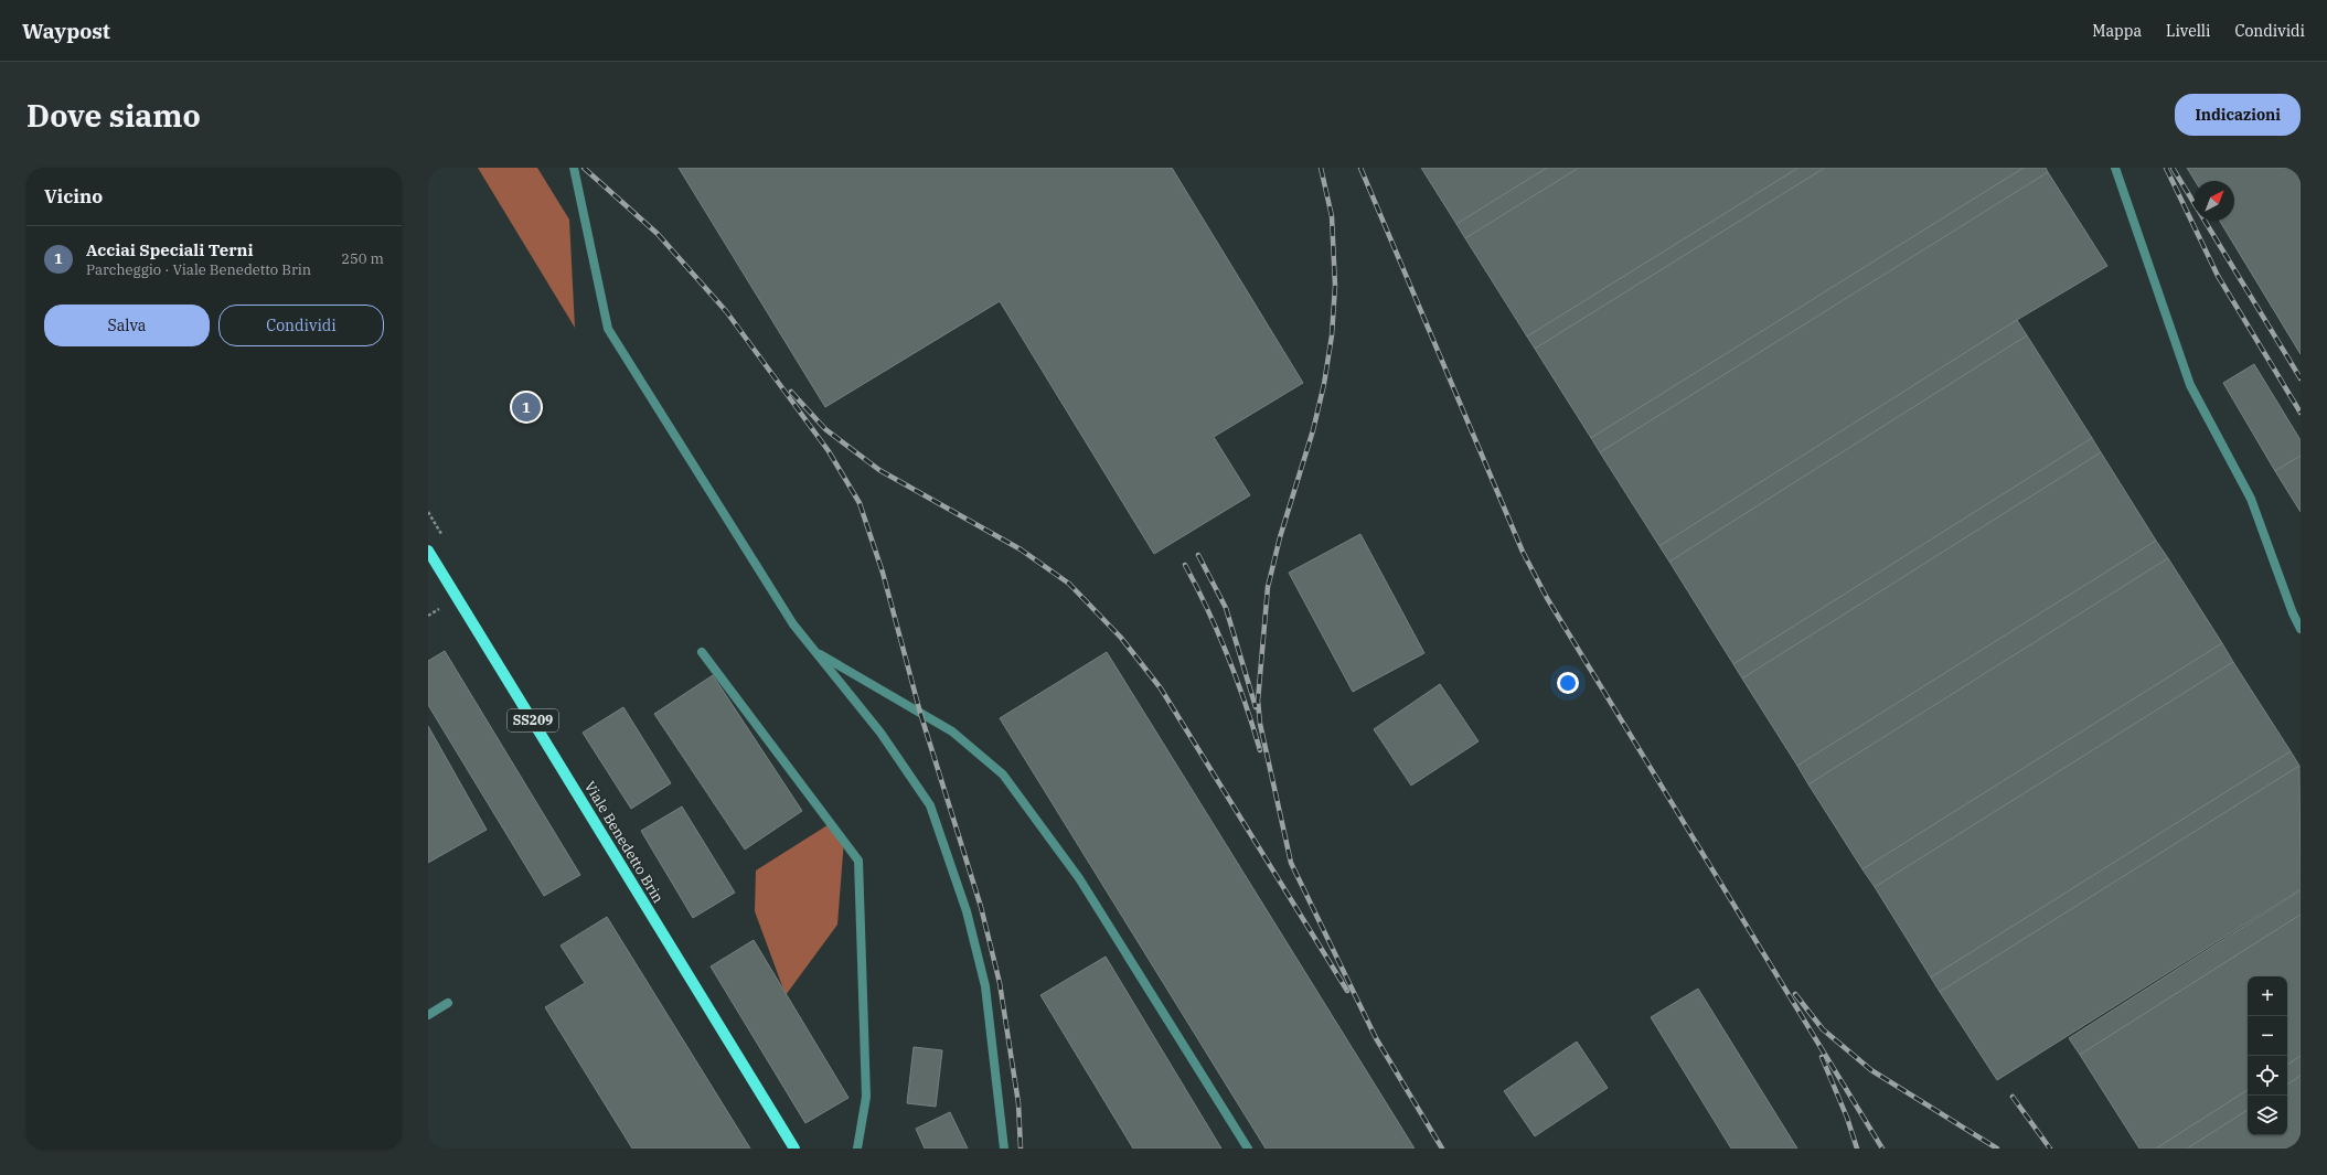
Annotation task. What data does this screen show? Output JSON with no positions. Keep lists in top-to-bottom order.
{
  "streets": {
    "main road": ["SS209", "Viale Benedetto Brin"]
  },
  "north": "top right",
  "page": {
    "header": "Waypost",
    "nav": ["Mappa", "Livelli", "Condividi"],
    "buttons": [
      "Indicazioni",
      ["Salva", "Condividi"]
    ],
    "title": "Dove siamo",
    "heading": "Vicino",
    "list": [
      {
        "mark": "1",
        "name": "Acciai Speciali Terni",
        "note": "Parcheggio · Viale Benedetto Brin",
        "value": "250 m"
      }
    ],
    "pins": "1",
    "map_buttons": ["+", "−"]
  }
}
